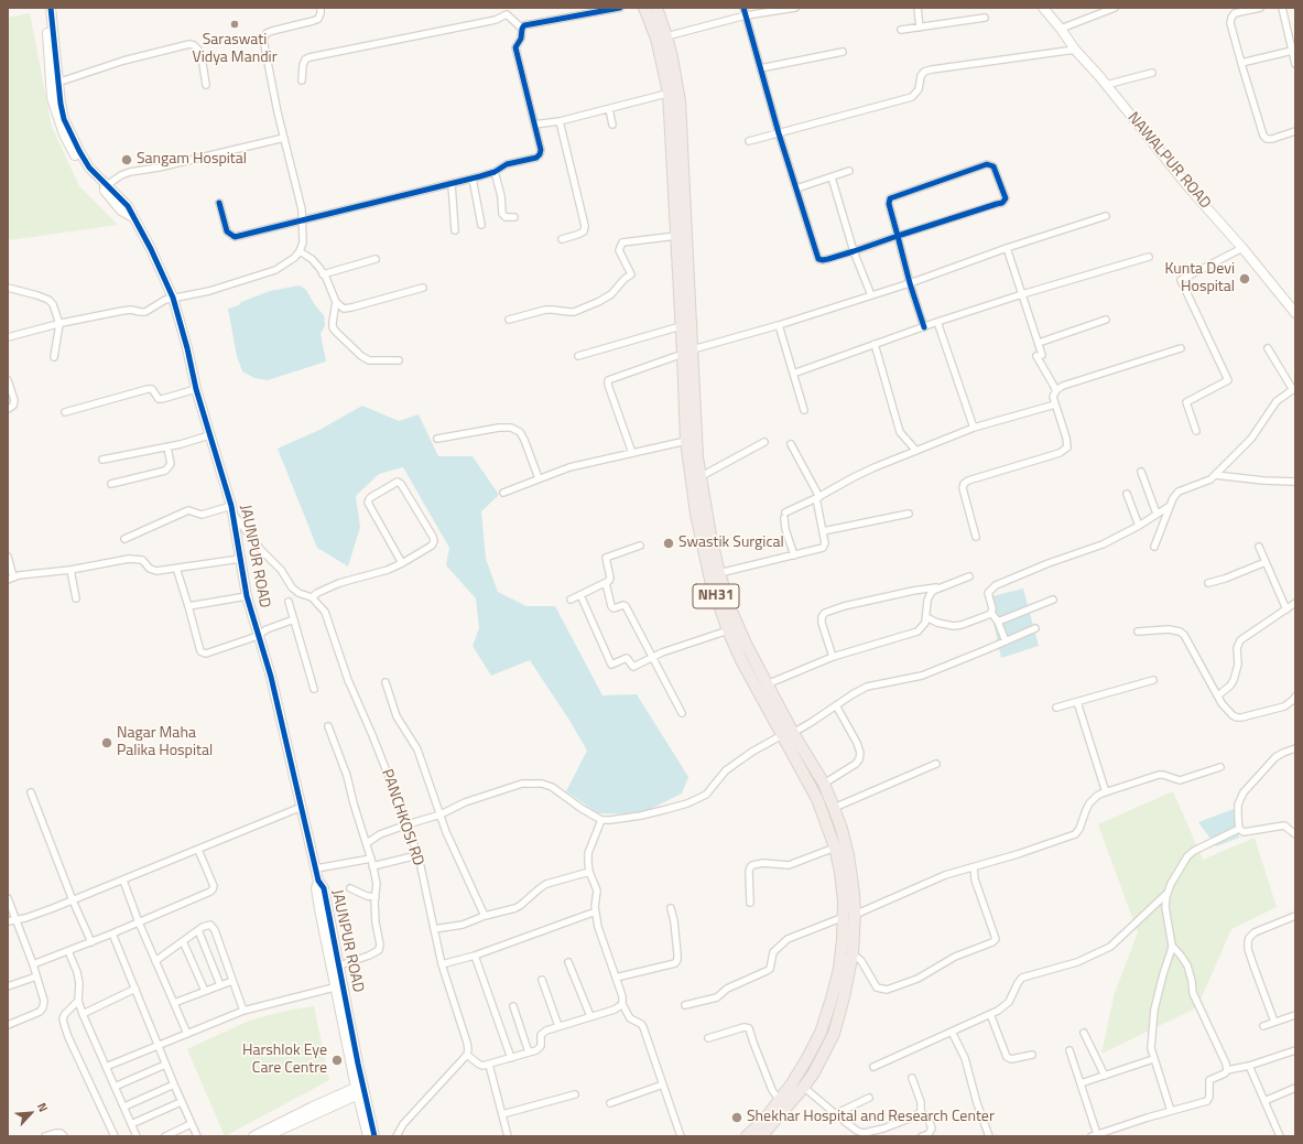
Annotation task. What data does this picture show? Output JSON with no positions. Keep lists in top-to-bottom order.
{
  "streets": {
    "highway": ["NH31"],
    "street": ["NAWALPUR ROAD", "JAUNPUR ROAD", "PANCHKOSI RD"]
  },
  "crossings": [
    ["JAUNPUR ROAD", "PANCHKOSI RD"]
  ],
  "places": [
    "Saraswati Vidya Mandir",
    "Sangam Hospital",
    "Kunta Devi Hospital",
    "Swastik Surgical",
    "Nagar Maha Palika Hospital",
    "Harshlok Eye Care Centre",
    "Shekhar Hospital and Research Center"
  ],
  "north": "top right"
}
